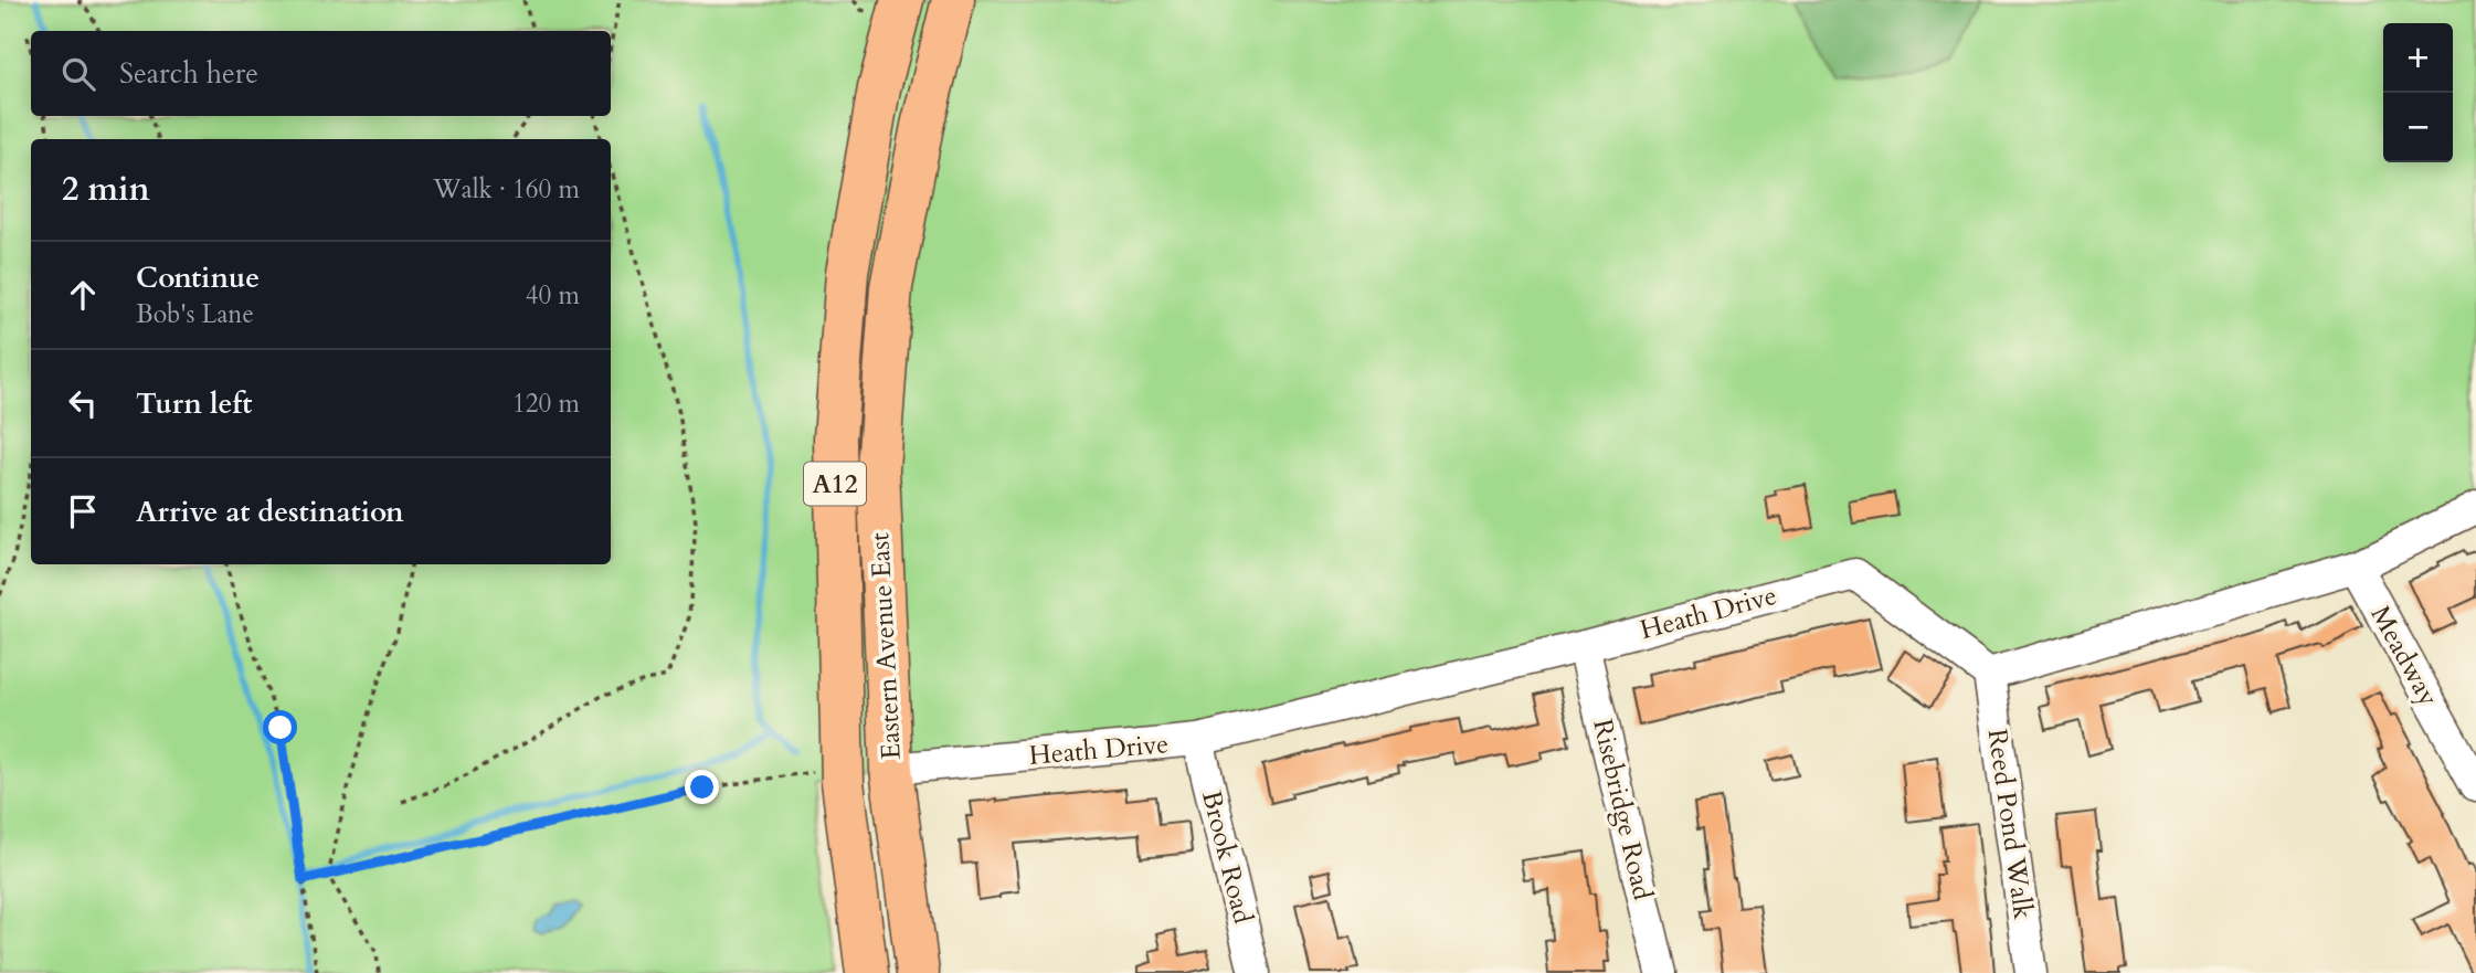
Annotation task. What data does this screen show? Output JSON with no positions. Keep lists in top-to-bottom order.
{
  "streets": {
    "highway": ["A12", "Eastern Avenue East"],
    "street": [
      "Heath Drive",
      "Meadway",
      "Risebridge Road",
      "Reed Pond Walk",
      "Brook Road"
    ]
  },
  "crossings": [
    ["Heath Drive", "Eastern Avenue East"],
    ["Heath Drive", "Risebridge Road"],
    ["Heath Drive", "Reed Pond Walk"],
    ["Heath Drive", "Brook Road"]
  ],
  "page": {
    "map_buttons": ["+", "−"],
    "search": "Search here",
    "heading": ["2 min", "Walk · 160 m"],
    "list": [
      ["Continue", "Bob's Lane", "40 m"],
      ["Turn left", "120 m"],
      "Arrive at destination"
    ]
  }
}
